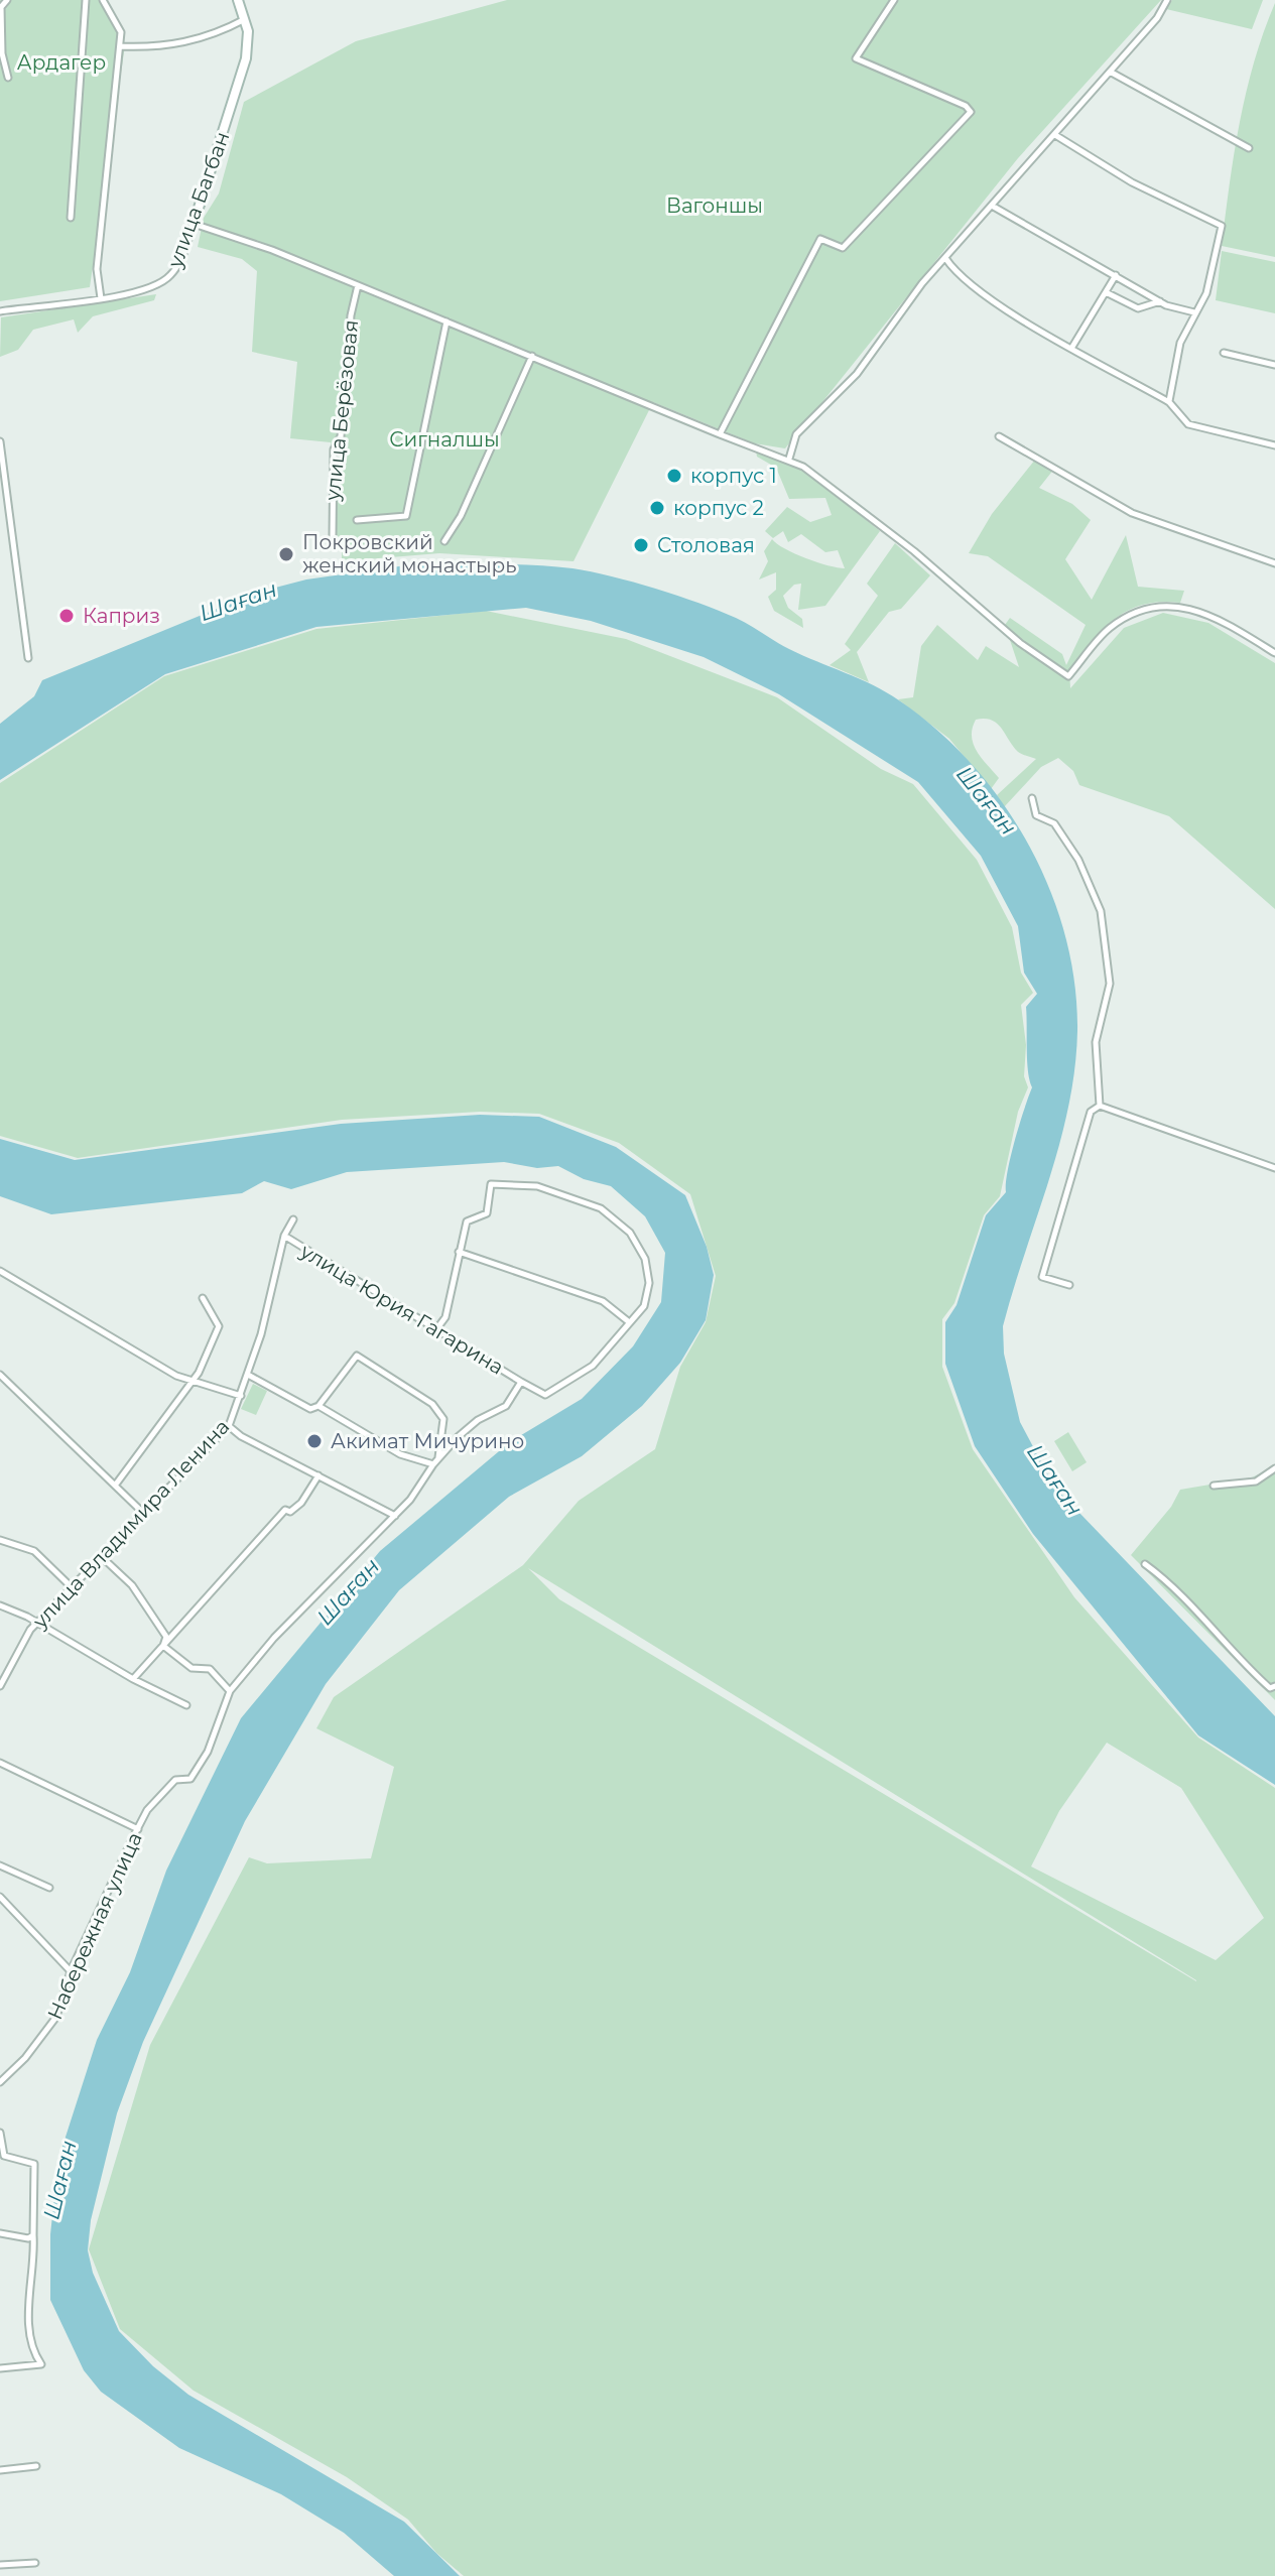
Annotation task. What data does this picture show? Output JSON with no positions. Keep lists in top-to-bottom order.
{
  "streets": {
    "street": [
      "улица Багбан",
      "улица Берёзовая",
      "улица Юрия Гагарина",
      "улица Владимира Ленина",
      "Набережная улица"
    ]
  },
  "crossings": [
    ["улица Юрия Гагарина", "улица Владимира Ленина"],
    ["улица Юрия Гагарина", "Набережная улица"]
  ],
  "water": ["Шаған"],
  "parks": ["Ардагер", "Вагоншы", "Сигналшы"],
  "places": [
    "корпус 1",
    "корпус 2",
    "Столовая",
    "Покровский женский монастырь",
    "Каприз",
    "Акимат Мичурино"
  ]
}
